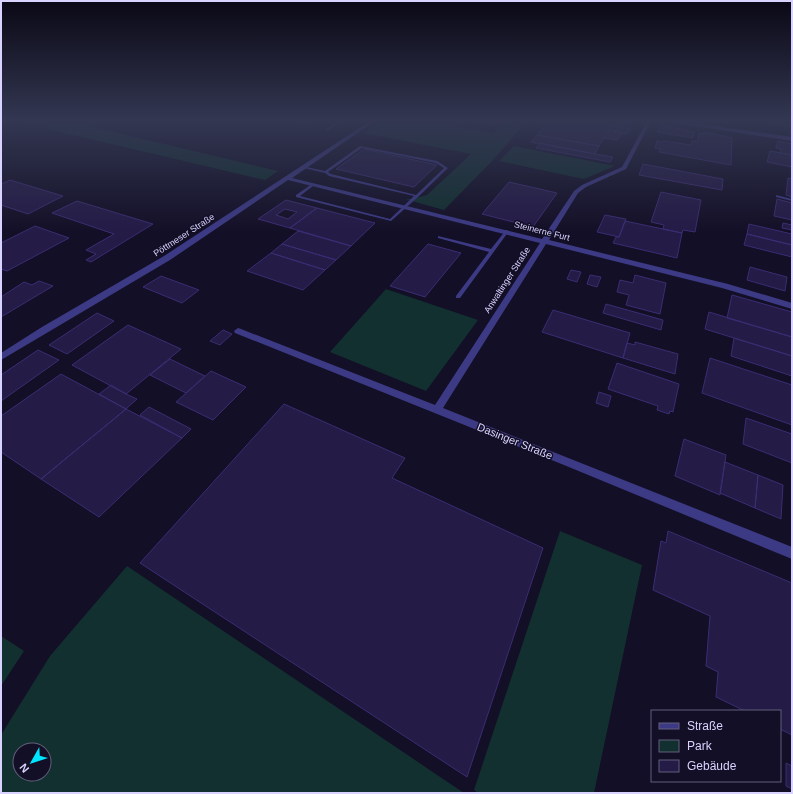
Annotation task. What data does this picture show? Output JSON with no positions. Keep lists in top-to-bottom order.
{
  "streets": {
    "street": [
      "Steinerne Furt",
      "Pöttmeser Straße",
      "Anwaltinger Straße",
      "Dasinger Straße"
    ]
  },
  "crossings": [
    ["Steinerne Furt", "Pöttmeser Straße"],
    ["Steinerne Furt", "Anwaltinger Straße"],
    ["Anwaltinger Straße", "Dasinger Straße"]
  ],
  "legend": ["Straße", "Park", "Gebäude"],
  "north": "bottom left"
}
